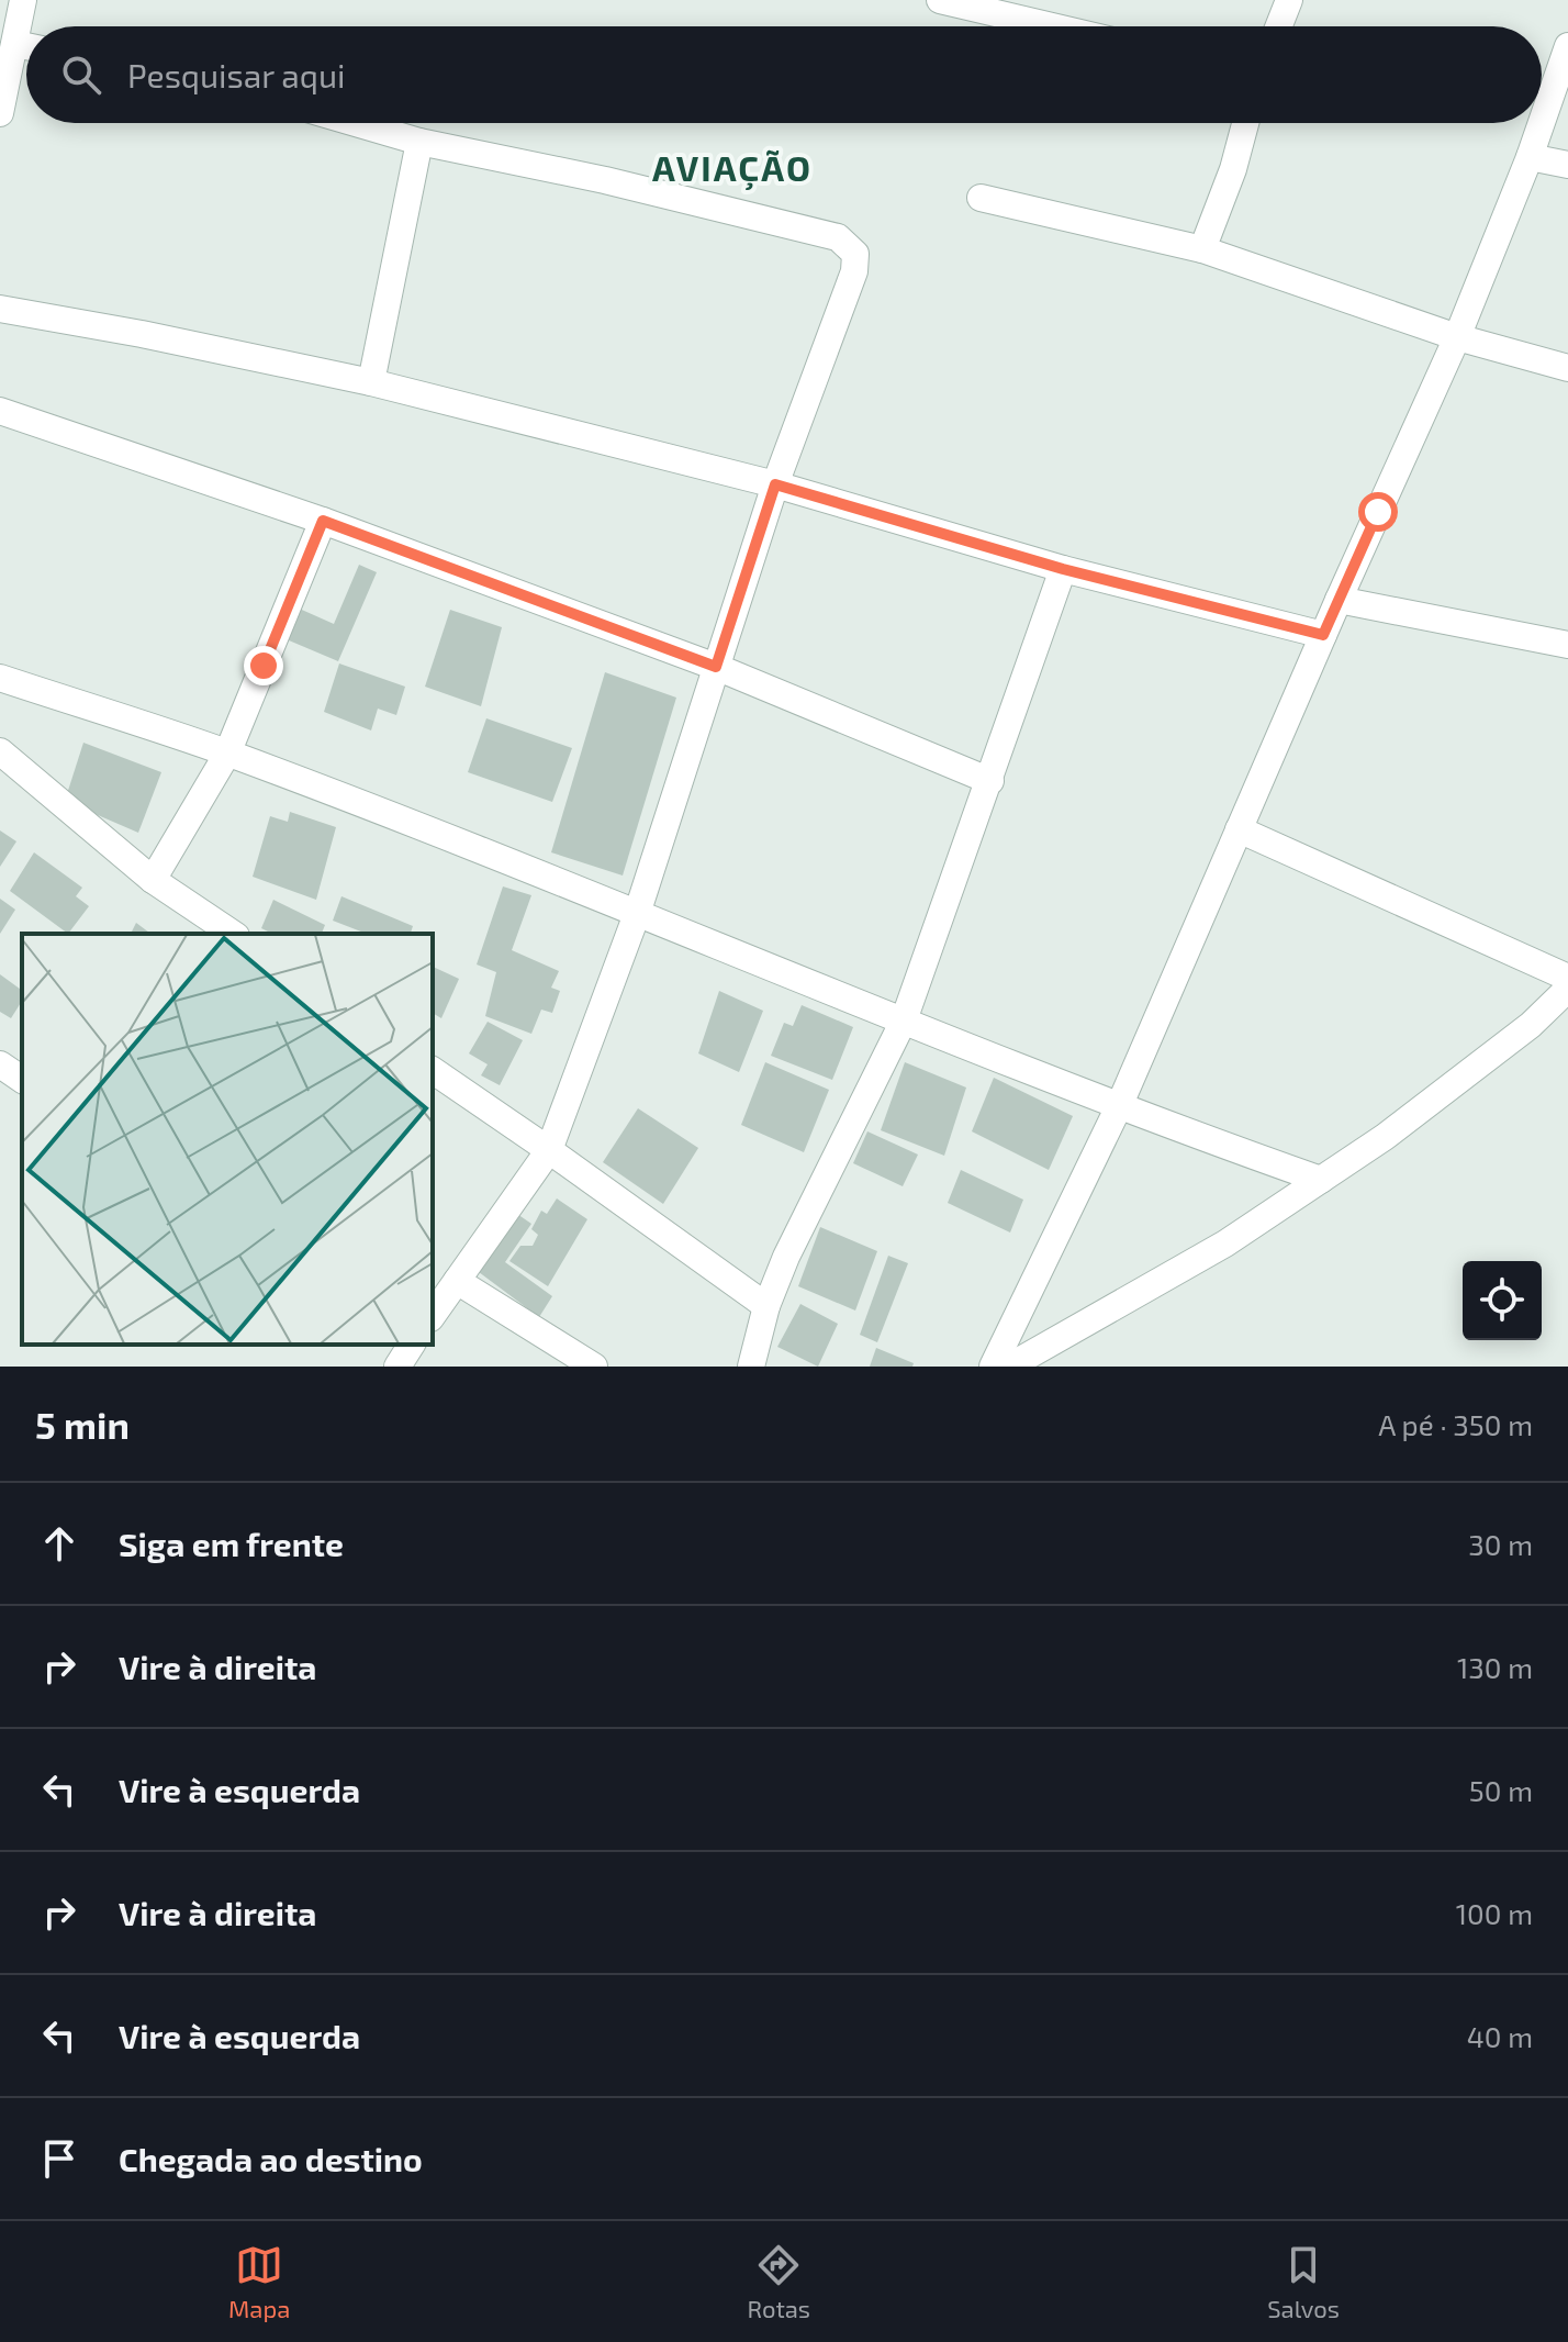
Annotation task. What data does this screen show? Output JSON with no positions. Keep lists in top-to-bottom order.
{
  "districts": ["AVIAÇÃO"],
  "page": {
    "search": "Pesquisar aqui",
    "heading": ["5 min", "A pé · 350 m"],
    "list": [
      ["Siga em frente", "30 m"],
      ["Vire à direita", "130 m"],
      ["Vire à esquerda", "50 m"],
      ["Vire à direita", "100 m"],
      ["Vire à esquerda", "40 m"],
      "Chegada ao destino"
    ],
    "nav": ["Mapa", "Rotas", "Salvos"]
  }
}
